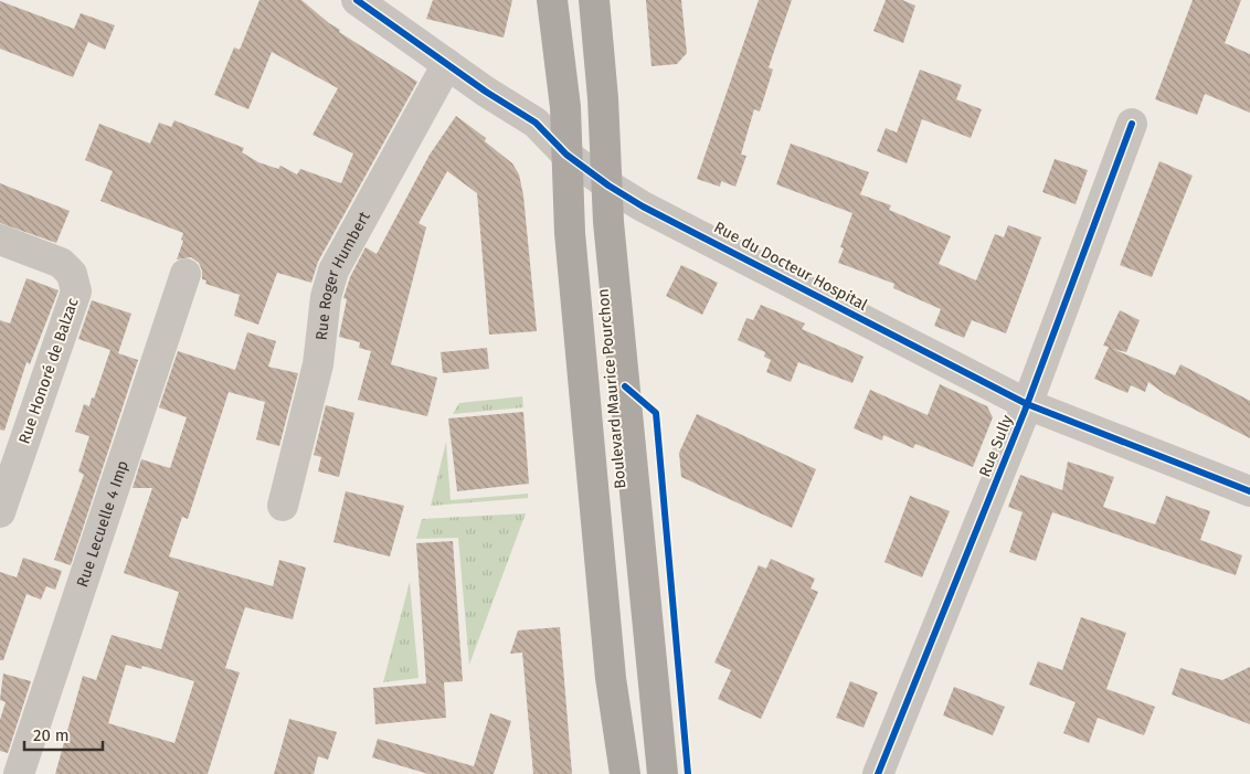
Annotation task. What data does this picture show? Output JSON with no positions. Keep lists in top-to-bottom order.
{
  "streets": {
    "main road": ["Boulevard Maurice Pourchon"],
    "street": [
      "Rue du Docteur Hospital",
      "Rue Roger Humbert",
      "Rue Honoré de Balzac",
      "Rue Sully",
      "Rue Lecuelle 4 Imp"
    ]
  },
  "crossings": [
    ["Rue du Docteur Hospital", "Rue Roger Humbert"],
    ["Rue du Docteur Hospital", "Boulevard Maurice Pourchon"],
    ["Rue du Docteur Hospital", "Rue Sully"]
  ],
  "scale_bar": "20 m"
}
